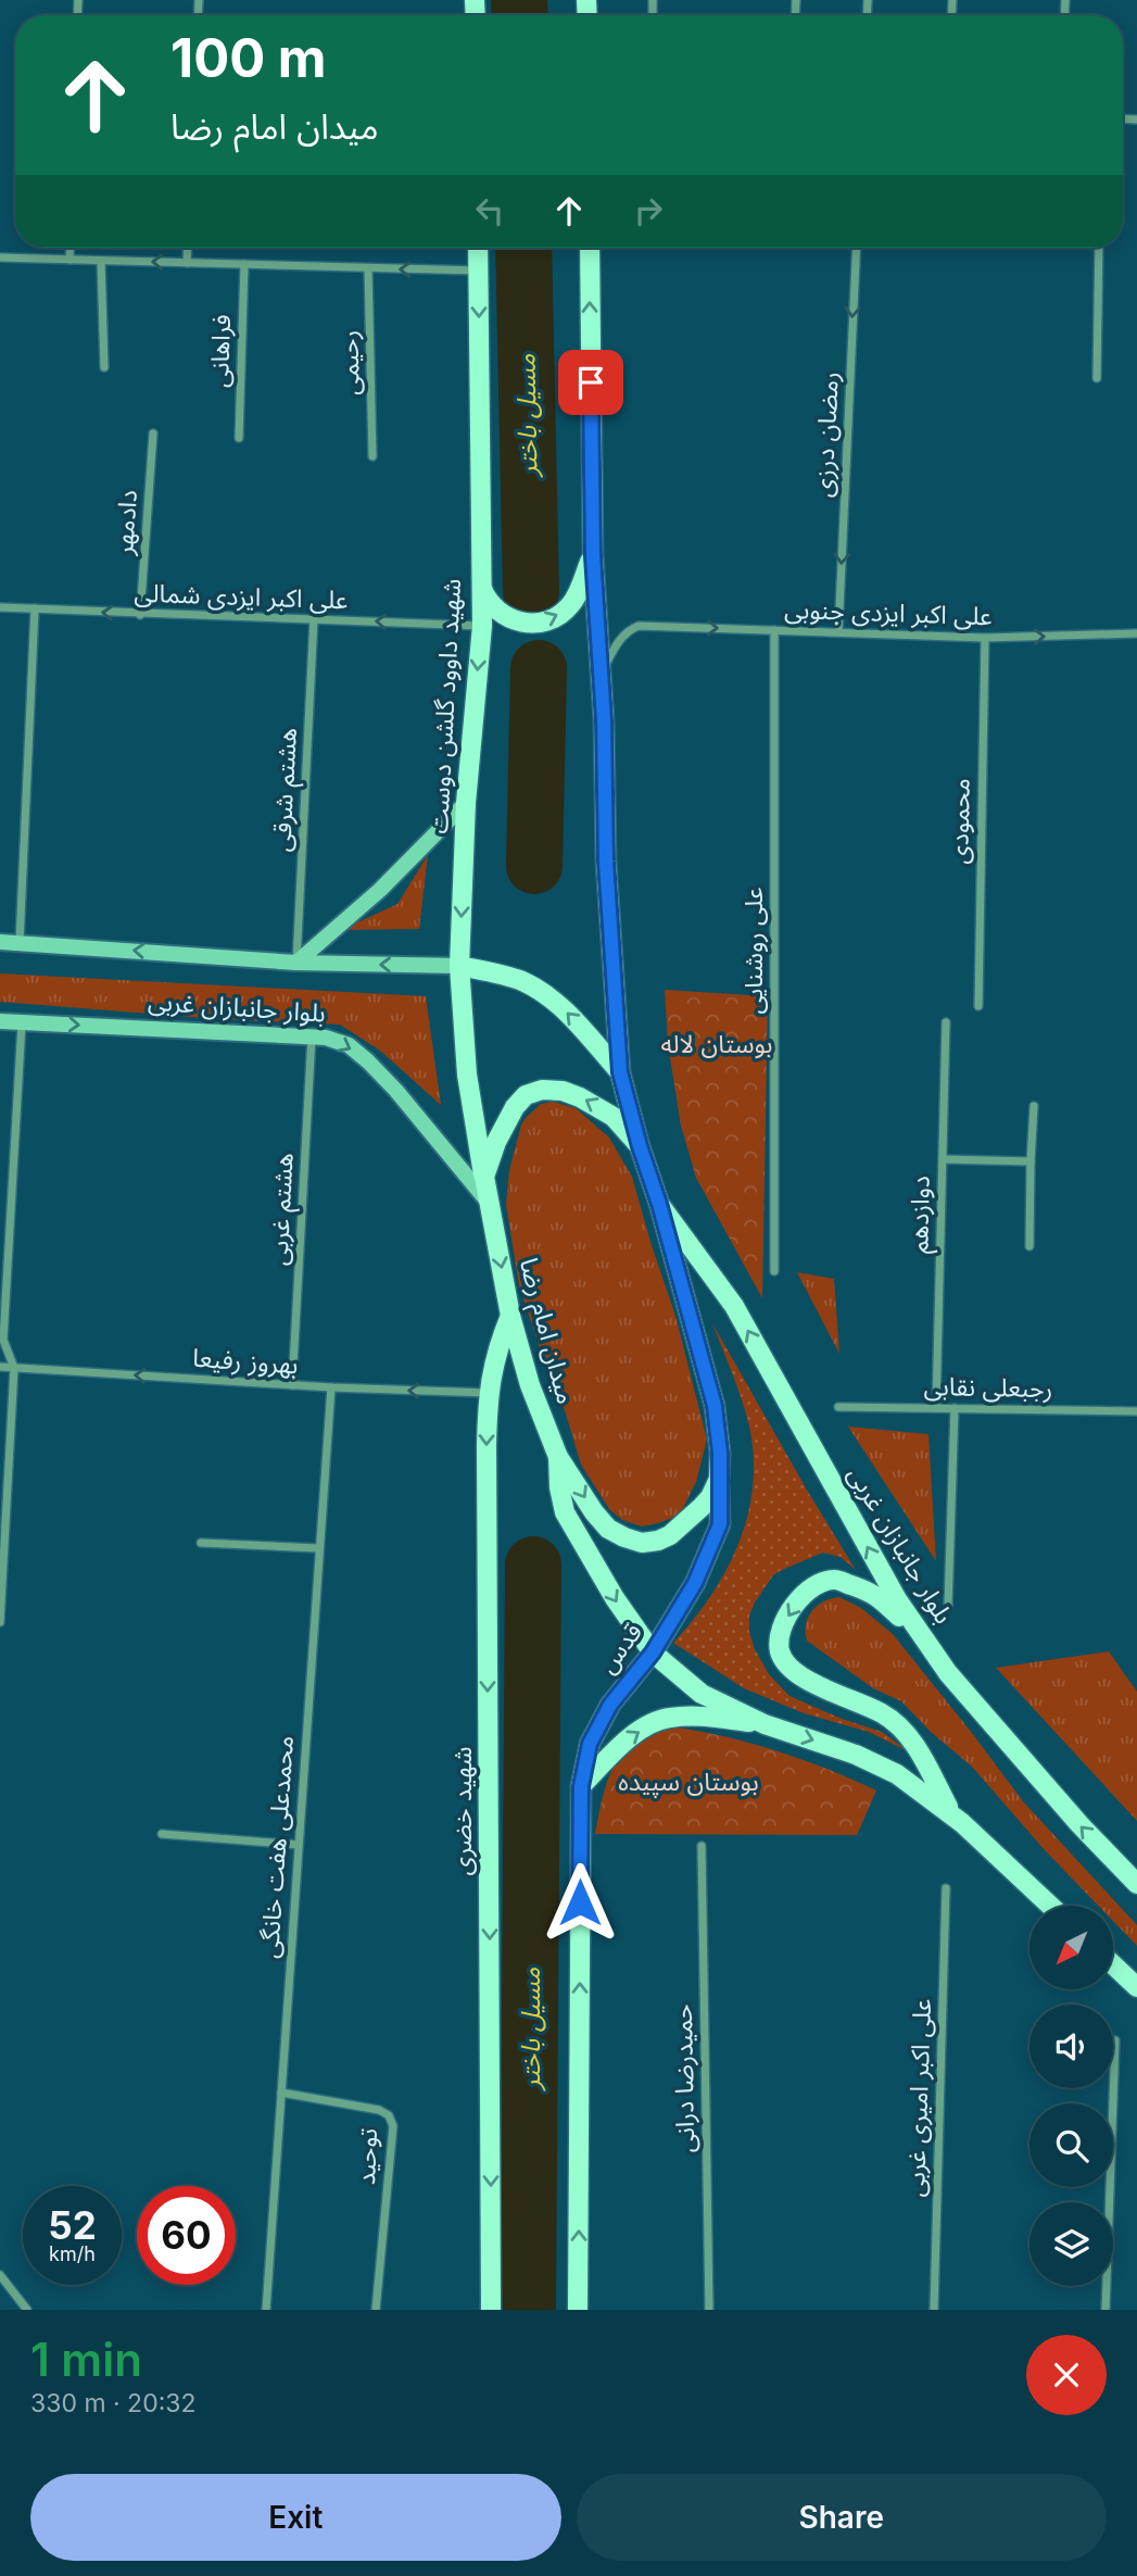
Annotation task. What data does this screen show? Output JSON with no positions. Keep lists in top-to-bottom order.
{
  "streets": {
    "main road": [
      "شهید داوود گلشن دوست",
      "بلوار جانبازان غربی",
      "میدان امام رضا",
      "قدس",
      "شهید خضری"
    ],
    "street": [
      "فراهانی",
      "رحیمی",
      "رمضان درزی",
      "دادمهر",
      "علی اکبر ایزدی شمالی",
      "علی اکبر ایزدی جنوبی",
      "هشتم شرقی",
      "محمودی",
      "علی روشنایی",
      "هشتم غربی",
      "دوازدهم",
      "بهروز رفیعا",
      "رجبعلی نقابی",
      "محمدعلی هفت خانگی",
      "حمیدرضا درانی",
      "علی اکبر امیری غربی",
      "توحید"
    ]
  },
  "crossings": [
    ["رمضان درزی", "علی اکبر ایزدی جنوبی"],
    ["دادمهر", "علی اکبر ایزدی شمالی"],
    ["علی اکبر ایزدی شمالی", "شهید داوود گلشن دوست"],
    ["علی اکبر ایزدی شمالی", "هشتم شرقی"],
    ["علی اکبر ایزدی جنوبی", "محمودی"],
    ["علی اکبر ایزدی جنوبی", "علی روشنایی"],
    ["شهید داوود گلشن دوست", "بلوار جانبازان غربی"],
    ["شهید داوود گلشن دوست", "میدان امام رضا"],
    ["هشتم شرقی", "بلوار جانبازان غربی"],
    ["بلوار جانبازان غربی", "هشتم غربی"],
    ["بلوار جانبازان غربی", "میدان امام رضا"],
    ["هشتم غربی", "بهروز رفیعا"],
    ["دوازدهم", "رجبعلی نقابی"],
    ["میدان امام رضا", "قدس"],
    ["میدان امام رضا", "شهید خضری"],
    ["بهروز رفیعا", "شهید خضری"],
    ["بهروز رفیعا", "محمدعلی هفت خانگی"],
    ["محمدعلی هفت خانگی", "توحید"]
  ],
  "one_way": [
    "رمضان درزی",
    "علی اکبر ایزدی شمالی",
    "علی اکبر ایزدی جنوبی",
    "بهروز رفیعا",
    "قدس",
    "شهید خضری"
  ],
  "water": ["مسیل باختر"],
  "parks": ["بوستان لاله", "بوستان سپیده"],
  "north": "bottom left",
  "page": {
    "turn": ["100 m", "میدان امام رضا"],
    "speed": "52 km/h",
    "limit": "60",
    "heading": ["1 min", "330 m · 20:32"],
    "buttons": ["Exit", "Share"]
  }
}
